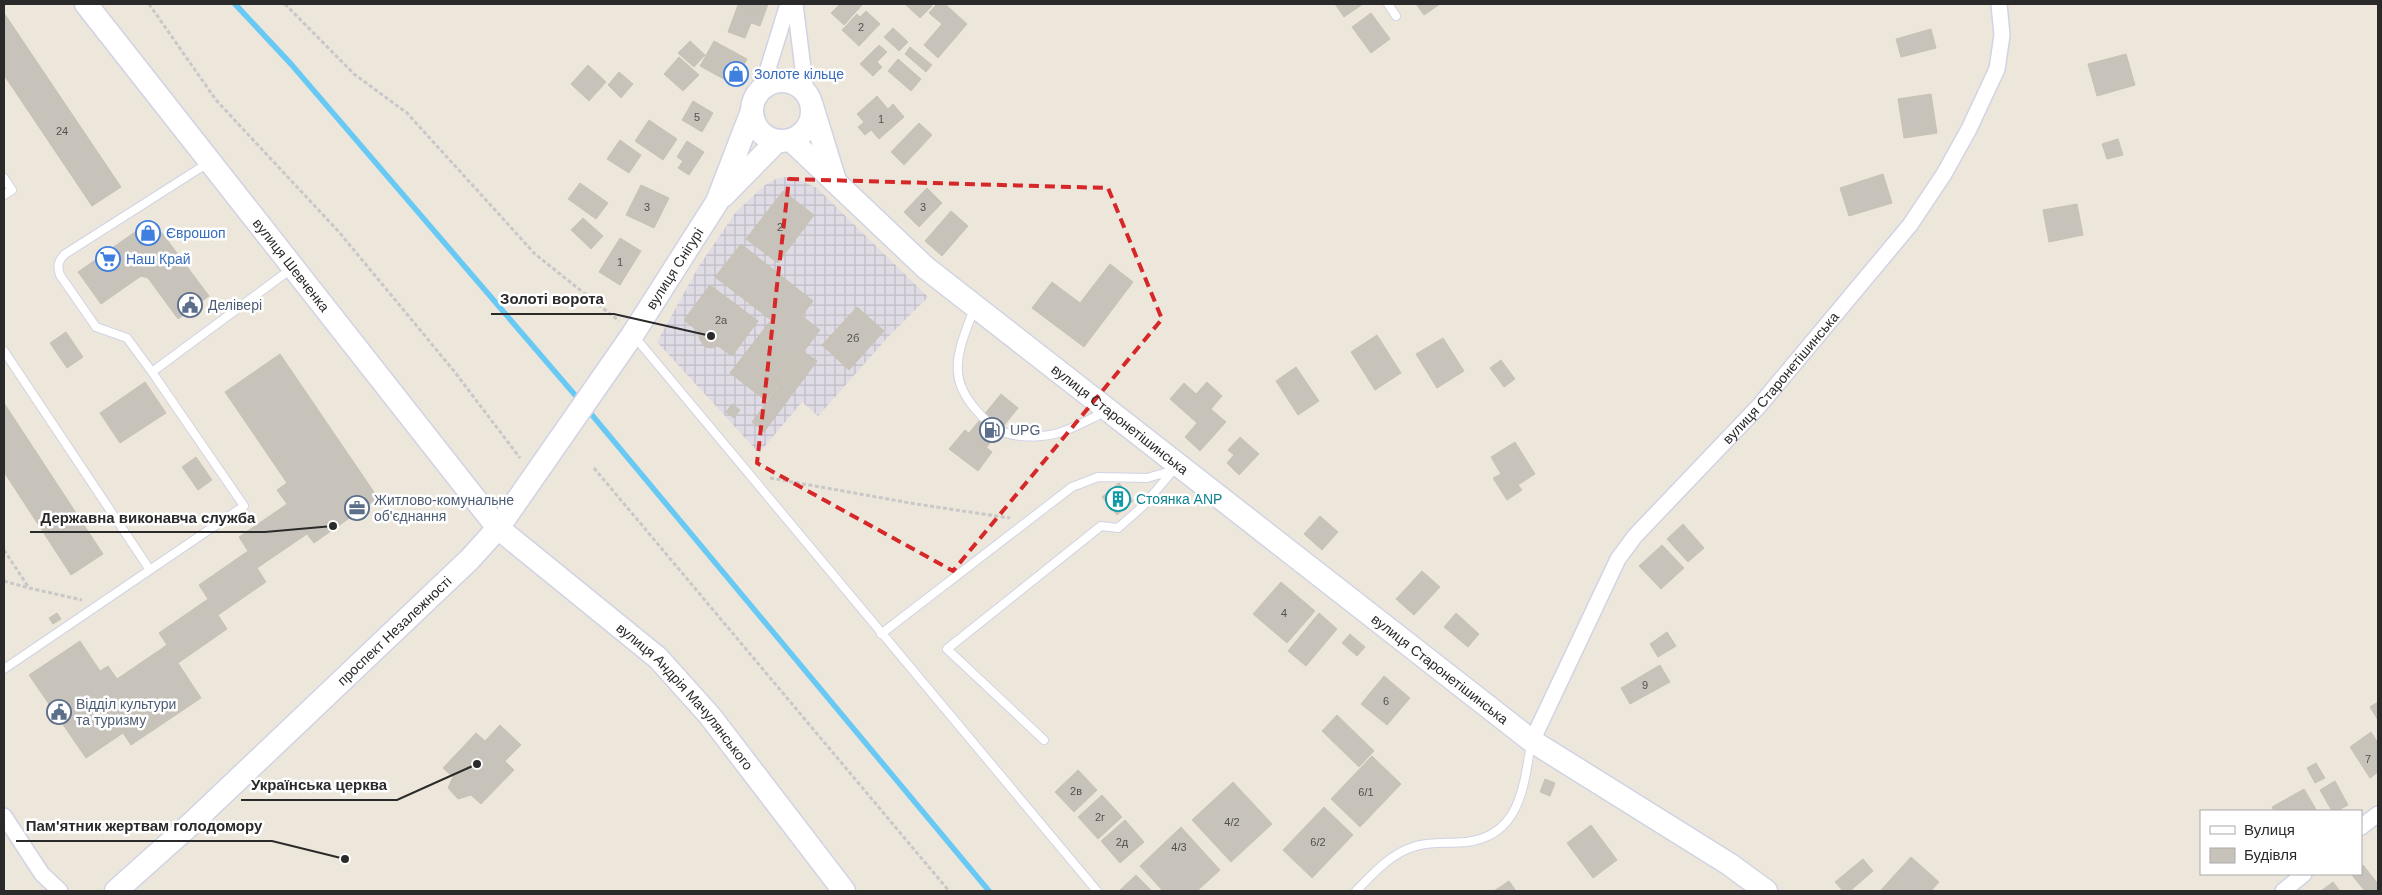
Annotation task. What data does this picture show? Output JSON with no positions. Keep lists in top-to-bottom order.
{
  "streets": {
    "main road": [
      "вулиця Шевченка",
      "вулиця Снігурі",
      "вулиця Старонетішинська",
      "проспект Незалежності",
      "вулиця Андрія Мачулянського"
    ]
  },
  "crossings": [
    ["вулиця Шевченка", "проспект Незалежності"],
    ["вулиця Шевченка", "вулиця Андрія Мачулянського"],
    ["вулиця Снігурі", "вулиця Старонетішинська"],
    ["вулиця Снігурі", "проспект Незалежності"],
    ["проспект Незалежності", "вулиця Андрія Мачулянського"]
  ],
  "places": {
    "shop": ["Золоте кільце", "Єврошоп"],
    "supermarket": ["Наш Край"],
    "public building": ["Делівері", "Відділ культури та туризму"],
    "other": [
      "Золоті ворота",
      "Державна виконавча служба",
      "Українська церква",
      "Пам'ятник жертвам голодомору"
    ],
    "fuel station": ["UPG"],
    "building": ["Стоянка ANP"],
    "office": ["Житлово-комунальне об'єднання"]
  },
  "house_numbers": [
    "2",
    "5",
    "1",
    "24",
    "3",
    "3",
    "2",
    "1",
    "2а",
    "2б",
    "4",
    "9",
    "6",
    "7",
    "2в",
    "6/1",
    "2г",
    "4/2",
    "2д",
    "6/2",
    "4/3"
  ],
  "legend": ["Вулиця", "Будівля"]
}
